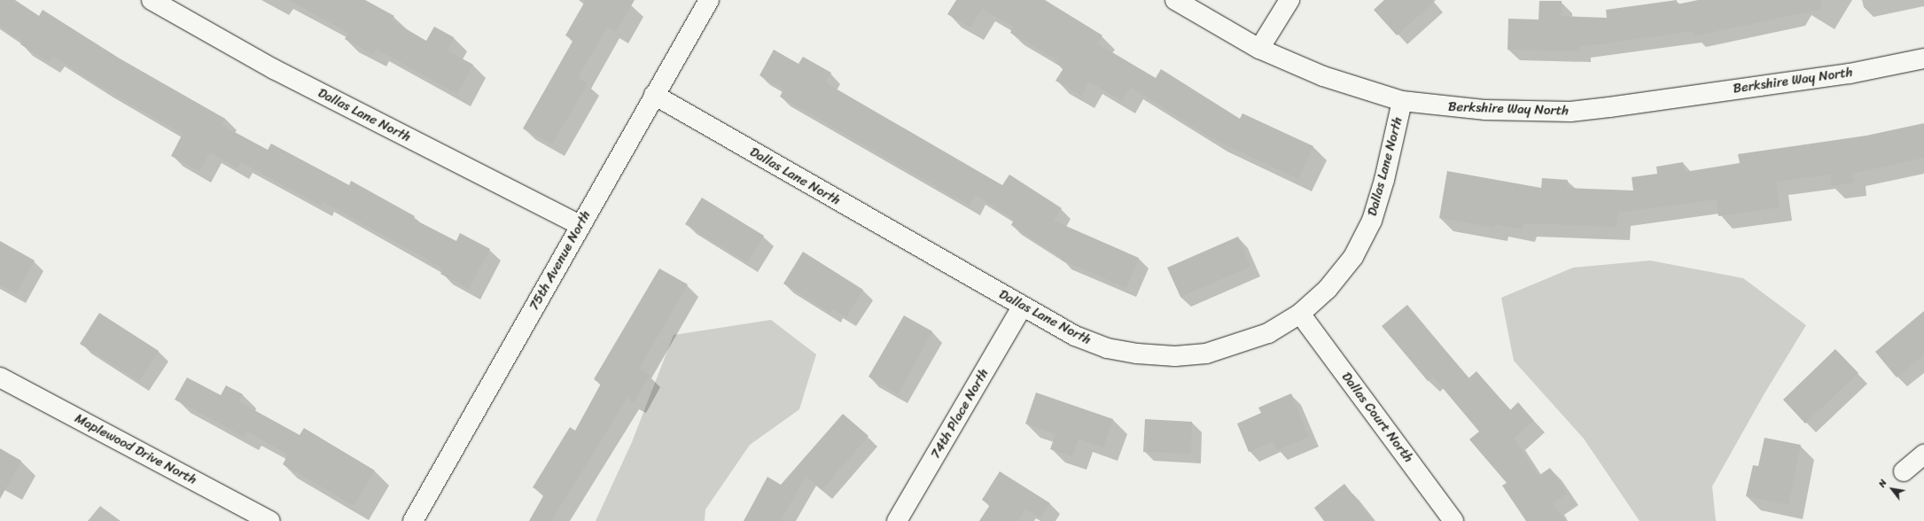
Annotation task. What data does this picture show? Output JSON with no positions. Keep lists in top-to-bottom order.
{
  "streets": {
    "street": [
      "Berkshire Way North",
      "Dallas Lane North",
      "75th Avenue North",
      "74th Place North",
      "Dallas Court North",
      "Maplewood Drive North"
    ]
  },
  "crossings": [
    ["Berkshire Way North", "Dallas Lane North"],
    ["Dallas Lane North", "75th Avenue North"],
    ["Dallas Lane North", "74th Place North"],
    ["Dallas Lane North", "Dallas Court North"]
  ],
  "north": "top left"
}
